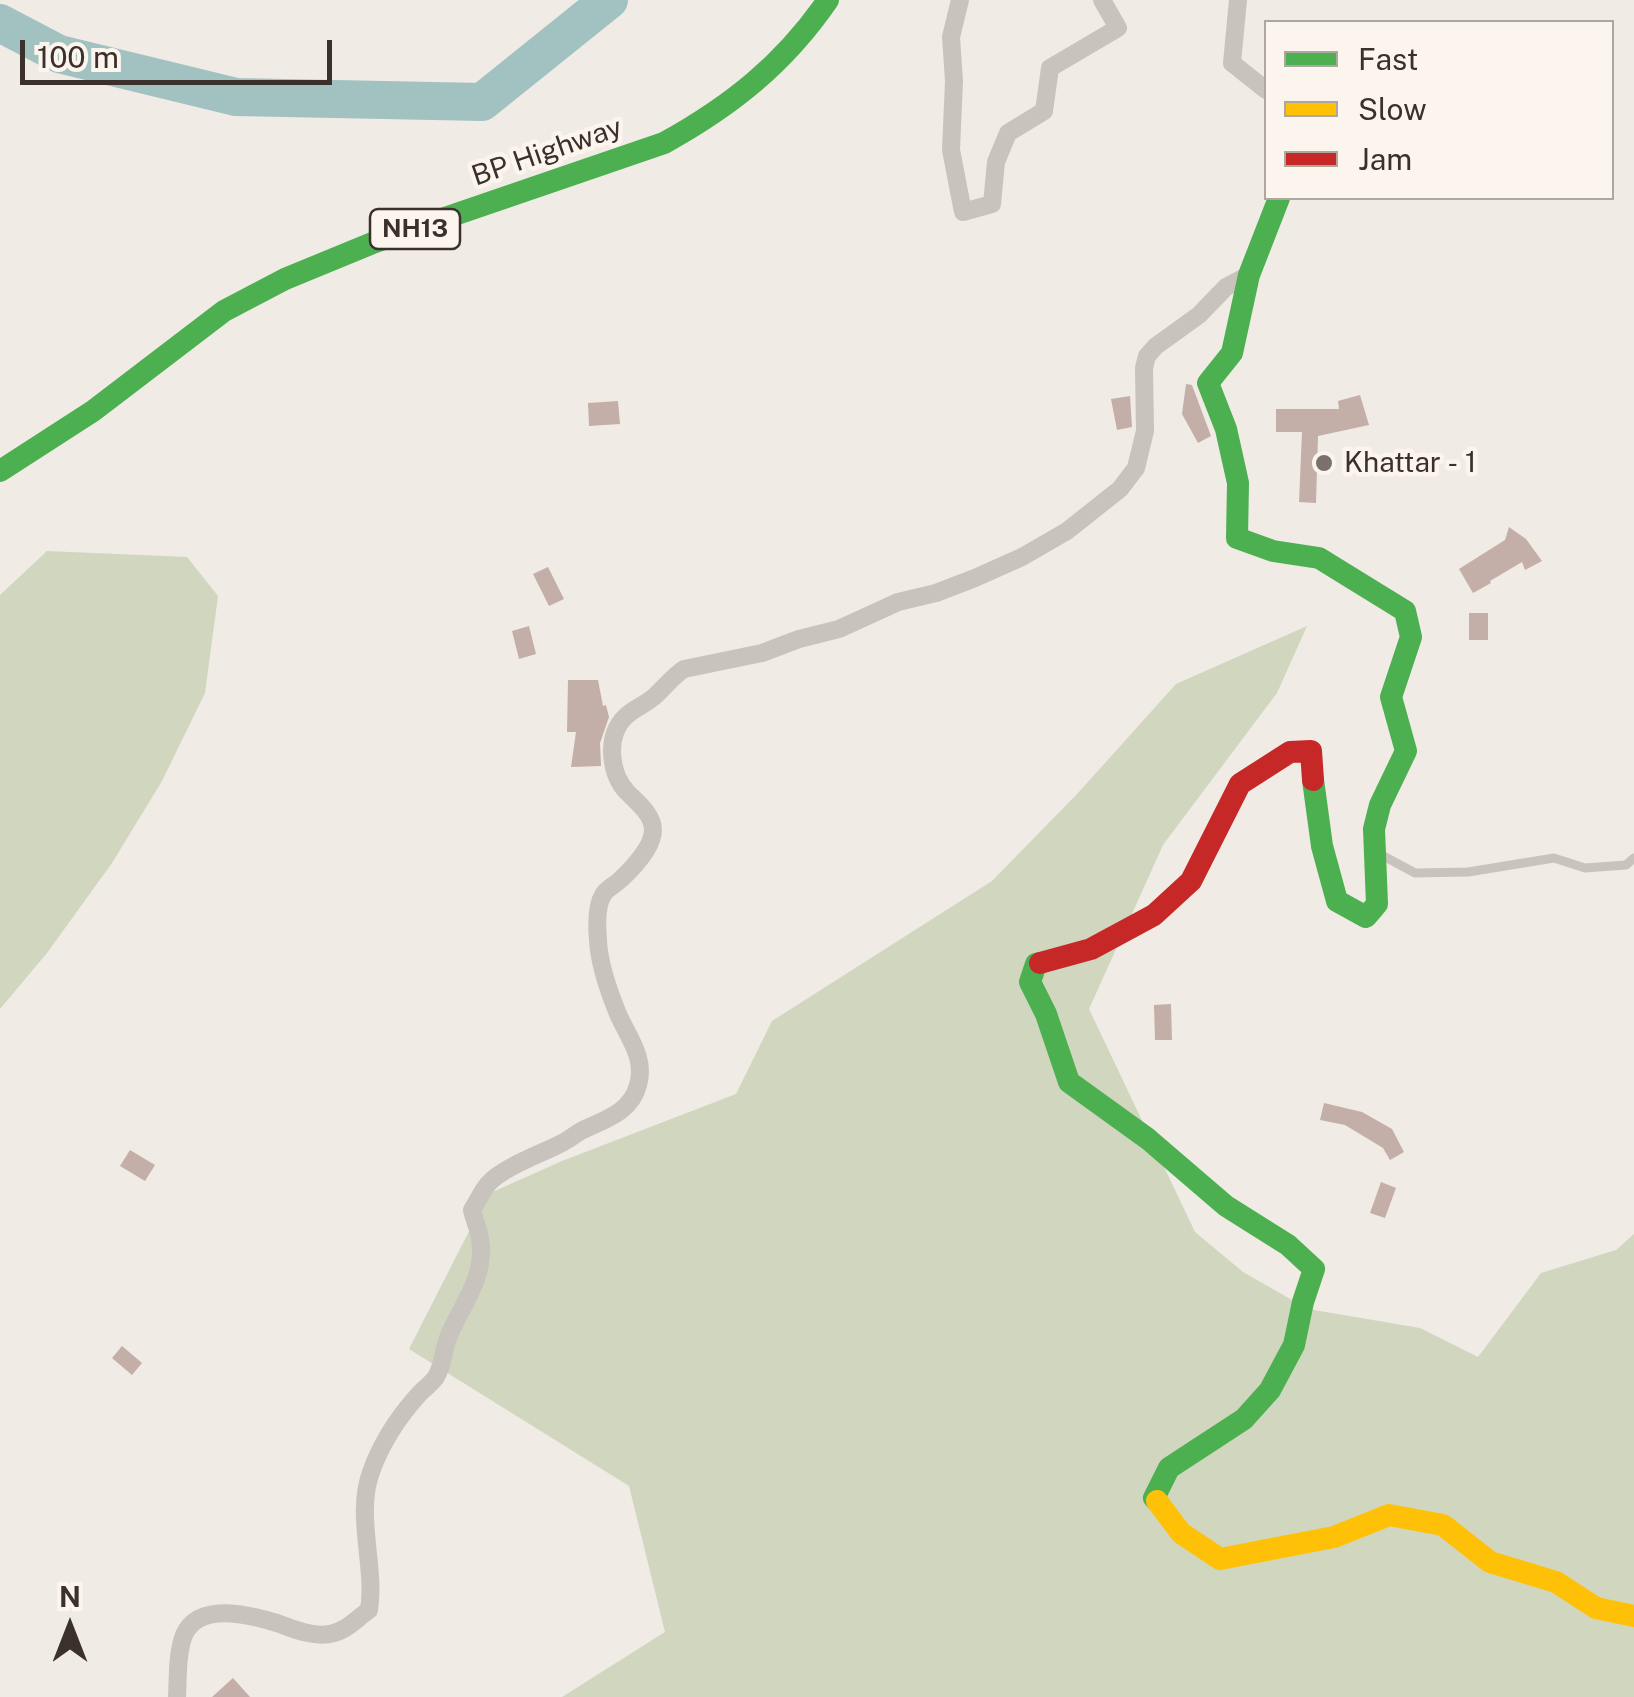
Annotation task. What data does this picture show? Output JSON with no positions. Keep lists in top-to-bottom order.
{
  "streets": {
    "main road": ["BP Highway", "NH13"]
  },
  "places": ["Khattar - 1"],
  "legend": ["Fast", "Slow", "Jam"],
  "scale_bar": "100 m",
  "north": "top"
}
